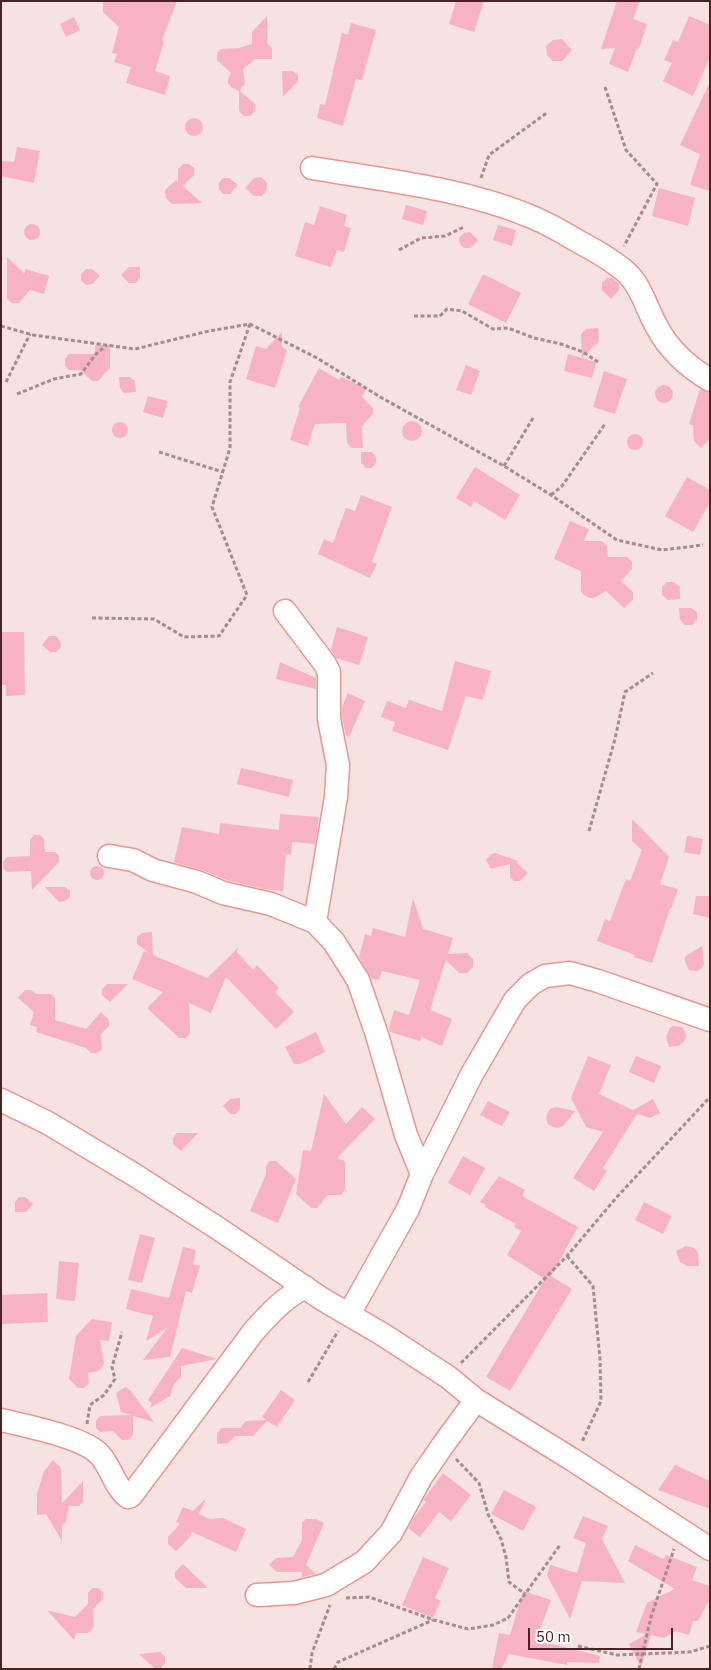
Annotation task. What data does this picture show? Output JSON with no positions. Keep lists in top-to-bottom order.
{
  "scale_bar": "50 m"
}
